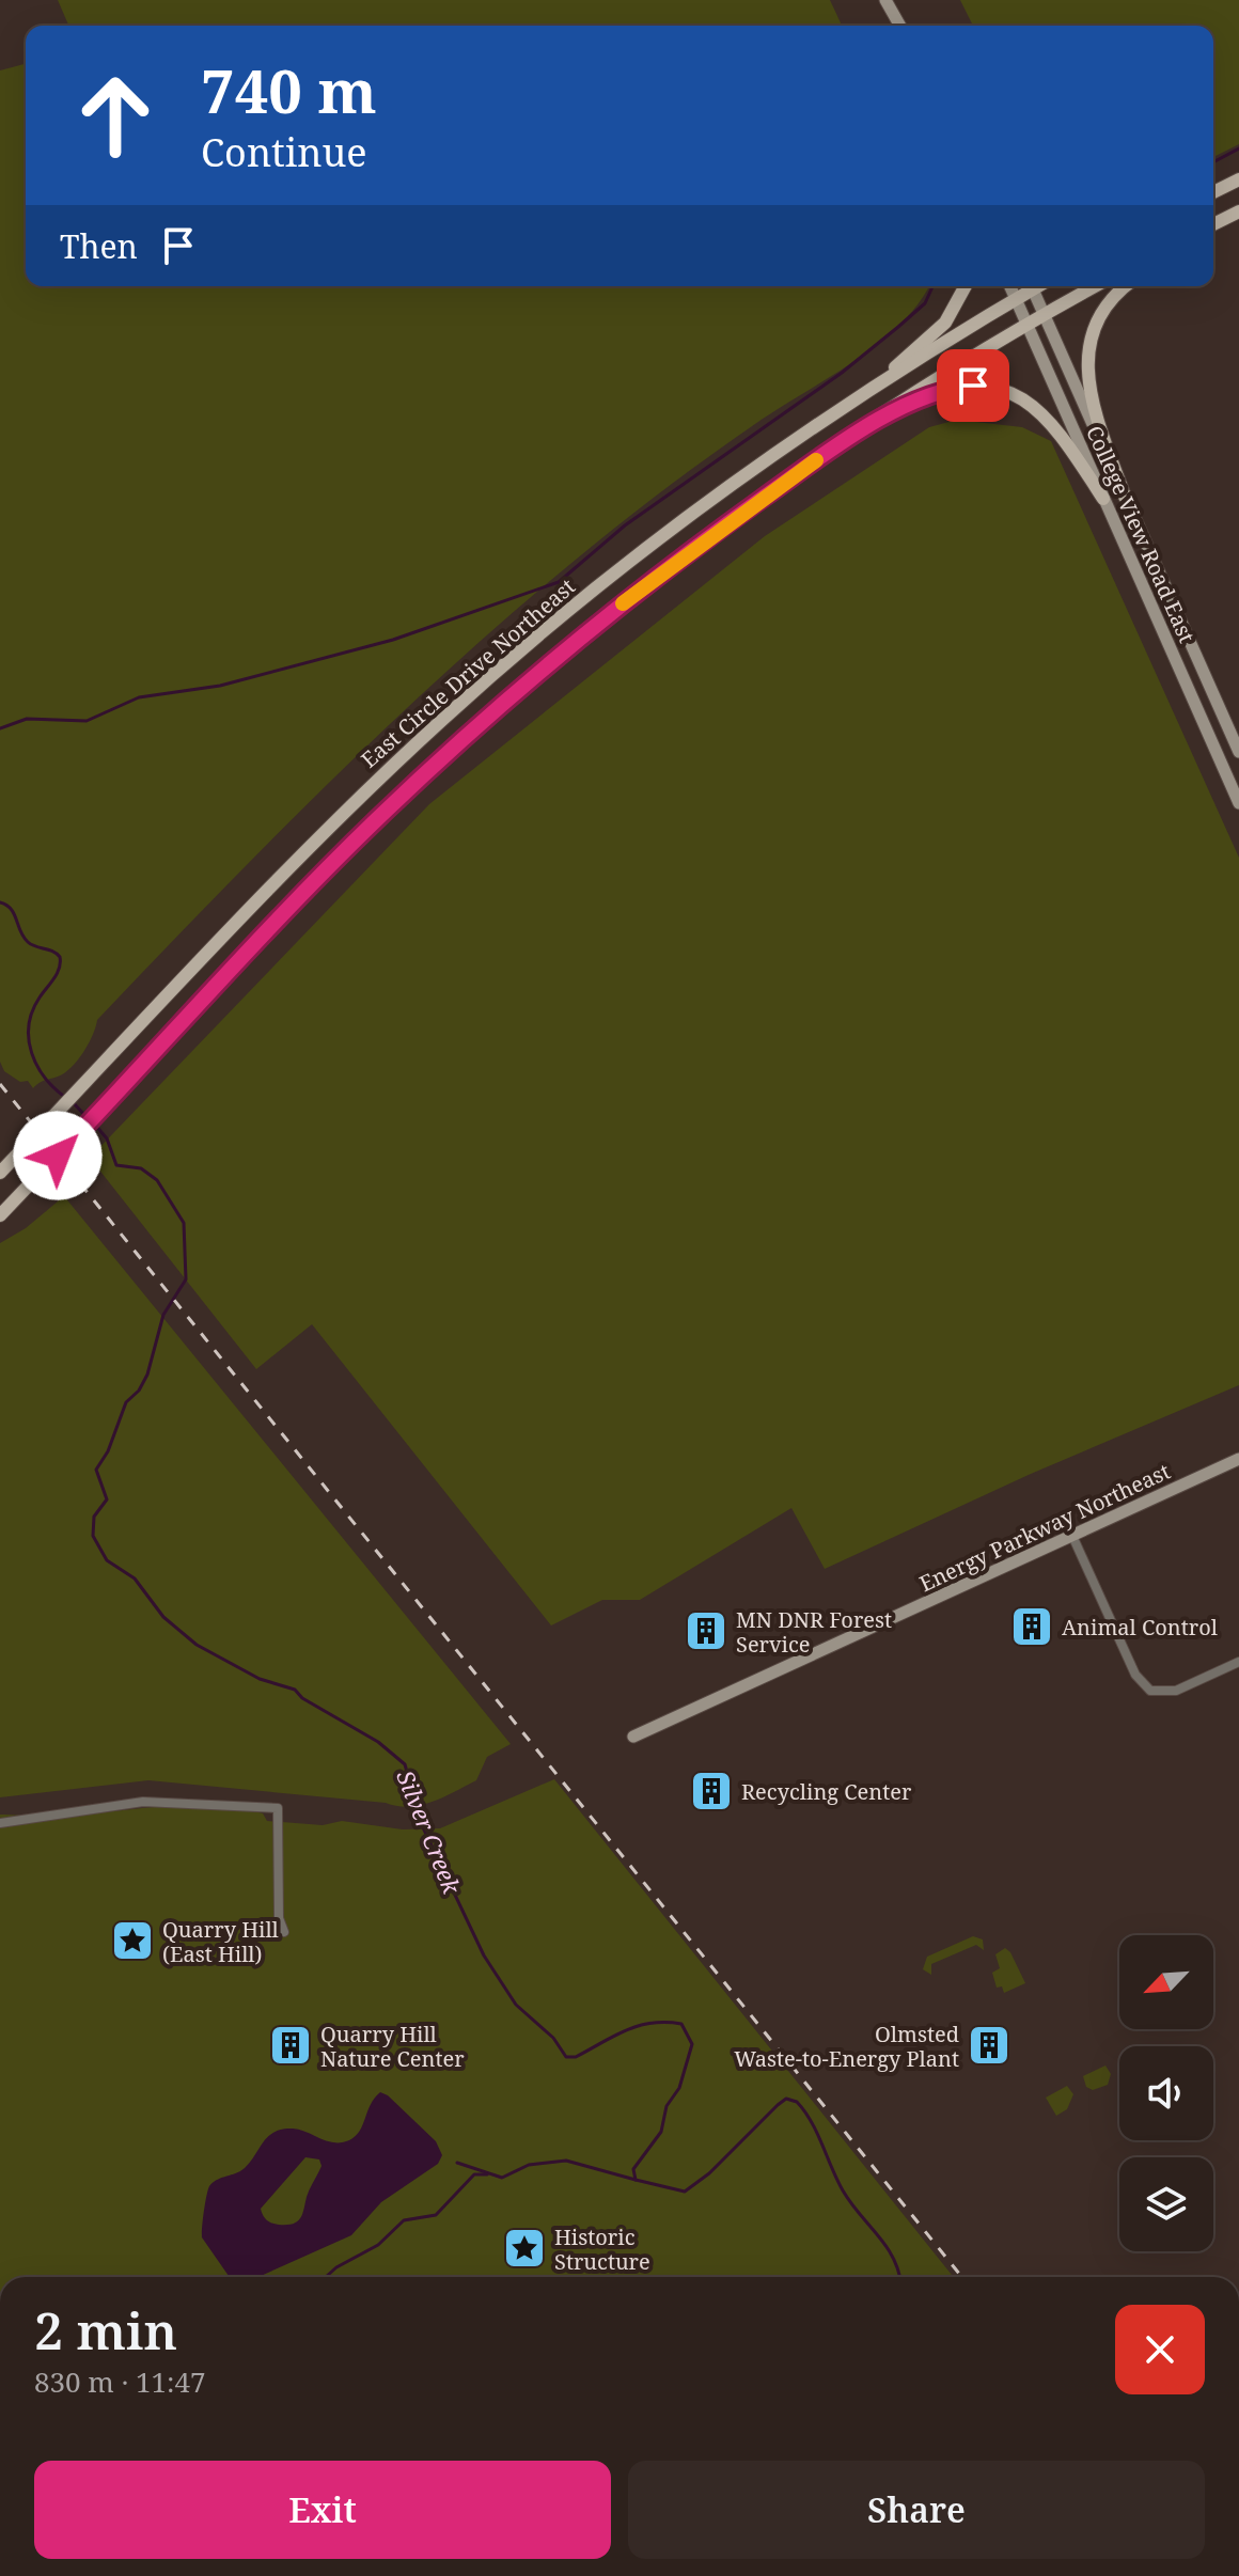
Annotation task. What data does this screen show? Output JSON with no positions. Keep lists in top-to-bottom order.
{
  "streets": {
    "main road": ["College View Road East", "East Circle Drive Northeast", "Energy Parkway Northeast"]
  },
  "crossings": [
    ["College View Road East", "East Circle Drive Northeast"]
  ],
  "water": ["Silver Creek"],
  "places": {
    "building": [
      "Animal Control",
      "MN DNR Forest Service",
      "Recycling Center",
      "Quarry Hill Nature Center",
      "Olmsted Waste-to-Energy Plant"
    ],
    "place": ["Quarry Hill (East Hill)", "Historic Structure"]
  },
  "north": "bottom left",
  "page": {
    "turn": ["740 m", "Continue"],
    "then": "Then",
    "heading": ["2 min", "830 m · 11:47"],
    "buttons": ["Exit", "Share"]
  }
}
